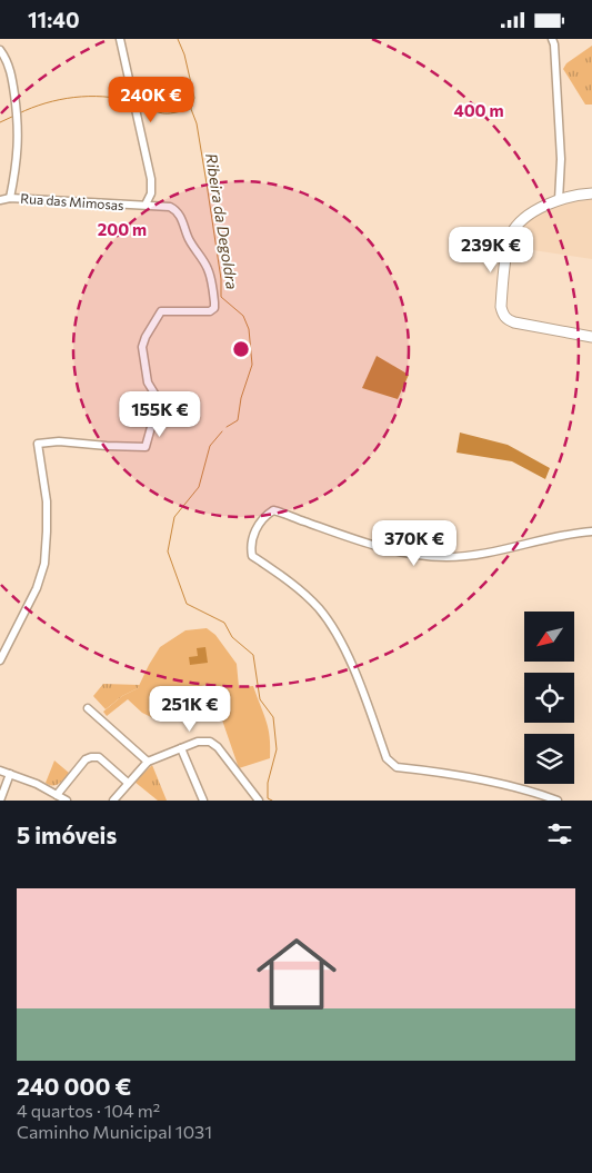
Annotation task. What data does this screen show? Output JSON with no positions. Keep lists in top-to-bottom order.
{
  "streets": {
    "street": ["Rua das Mimosas"]
  },
  "water": ["Ribeira da Degoldra"],
  "north": "bottom left",
  "page": {
    "status": "11:40",
    "price": [
      "240K €",
      "239K €",
      "155K €",
      "370K €",
      "251K €"
    ],
    "heading": "5 imóveis",
    "list": [
      {
        "name": "240 000 €",
        "note": "4 quartos · 104 m² · Caminho Municipal 1031"
      }
    ]
  },
  "rings": ["400 m", "200 m"]
}
